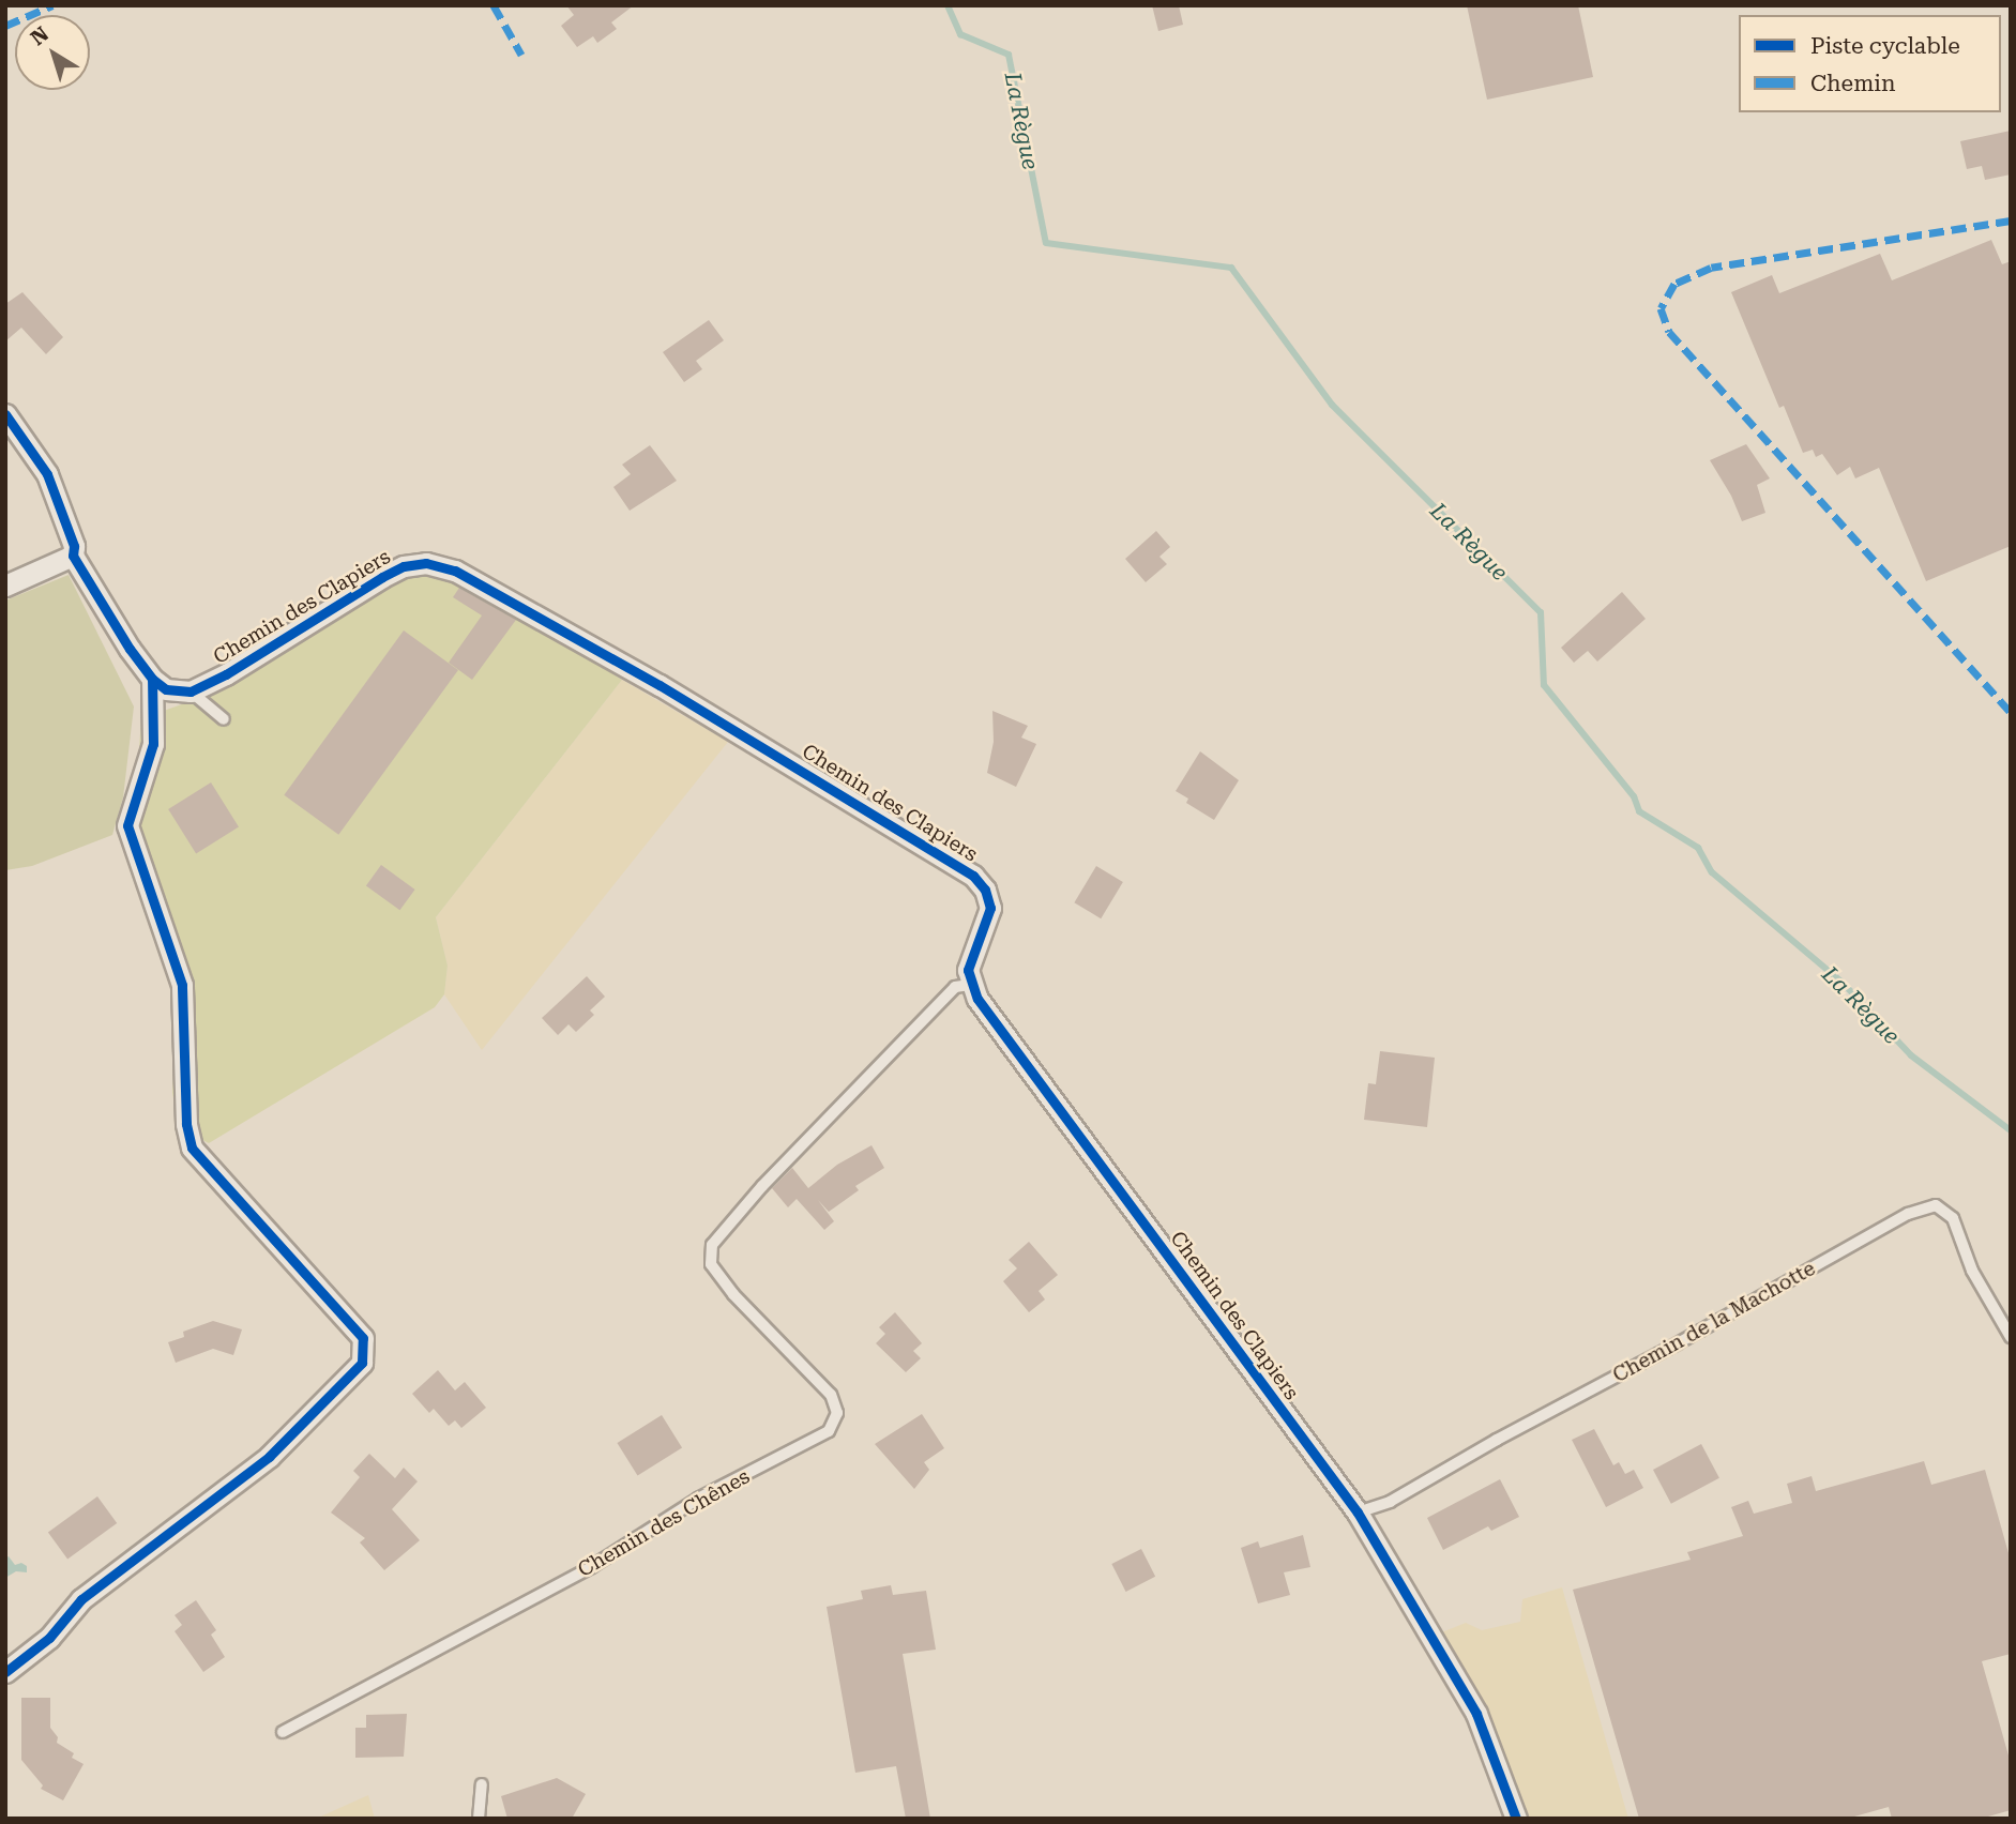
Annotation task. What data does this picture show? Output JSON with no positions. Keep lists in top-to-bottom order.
{
  "streets": {
    "street": ["Chemin des Clapiers"],
    "lane": ["Chemin de la Machotte", "Chemin des Chênes"]
  },
  "crossings": [
    ["Chemin des Clapiers", "Chemin de la Machotte"],
    ["Chemin des Clapiers", "Chemin des Chênes"]
  ],
  "water": ["La Règue"],
  "legend": ["Piste cyclable", "Chemin"],
  "north": "top left"
}
